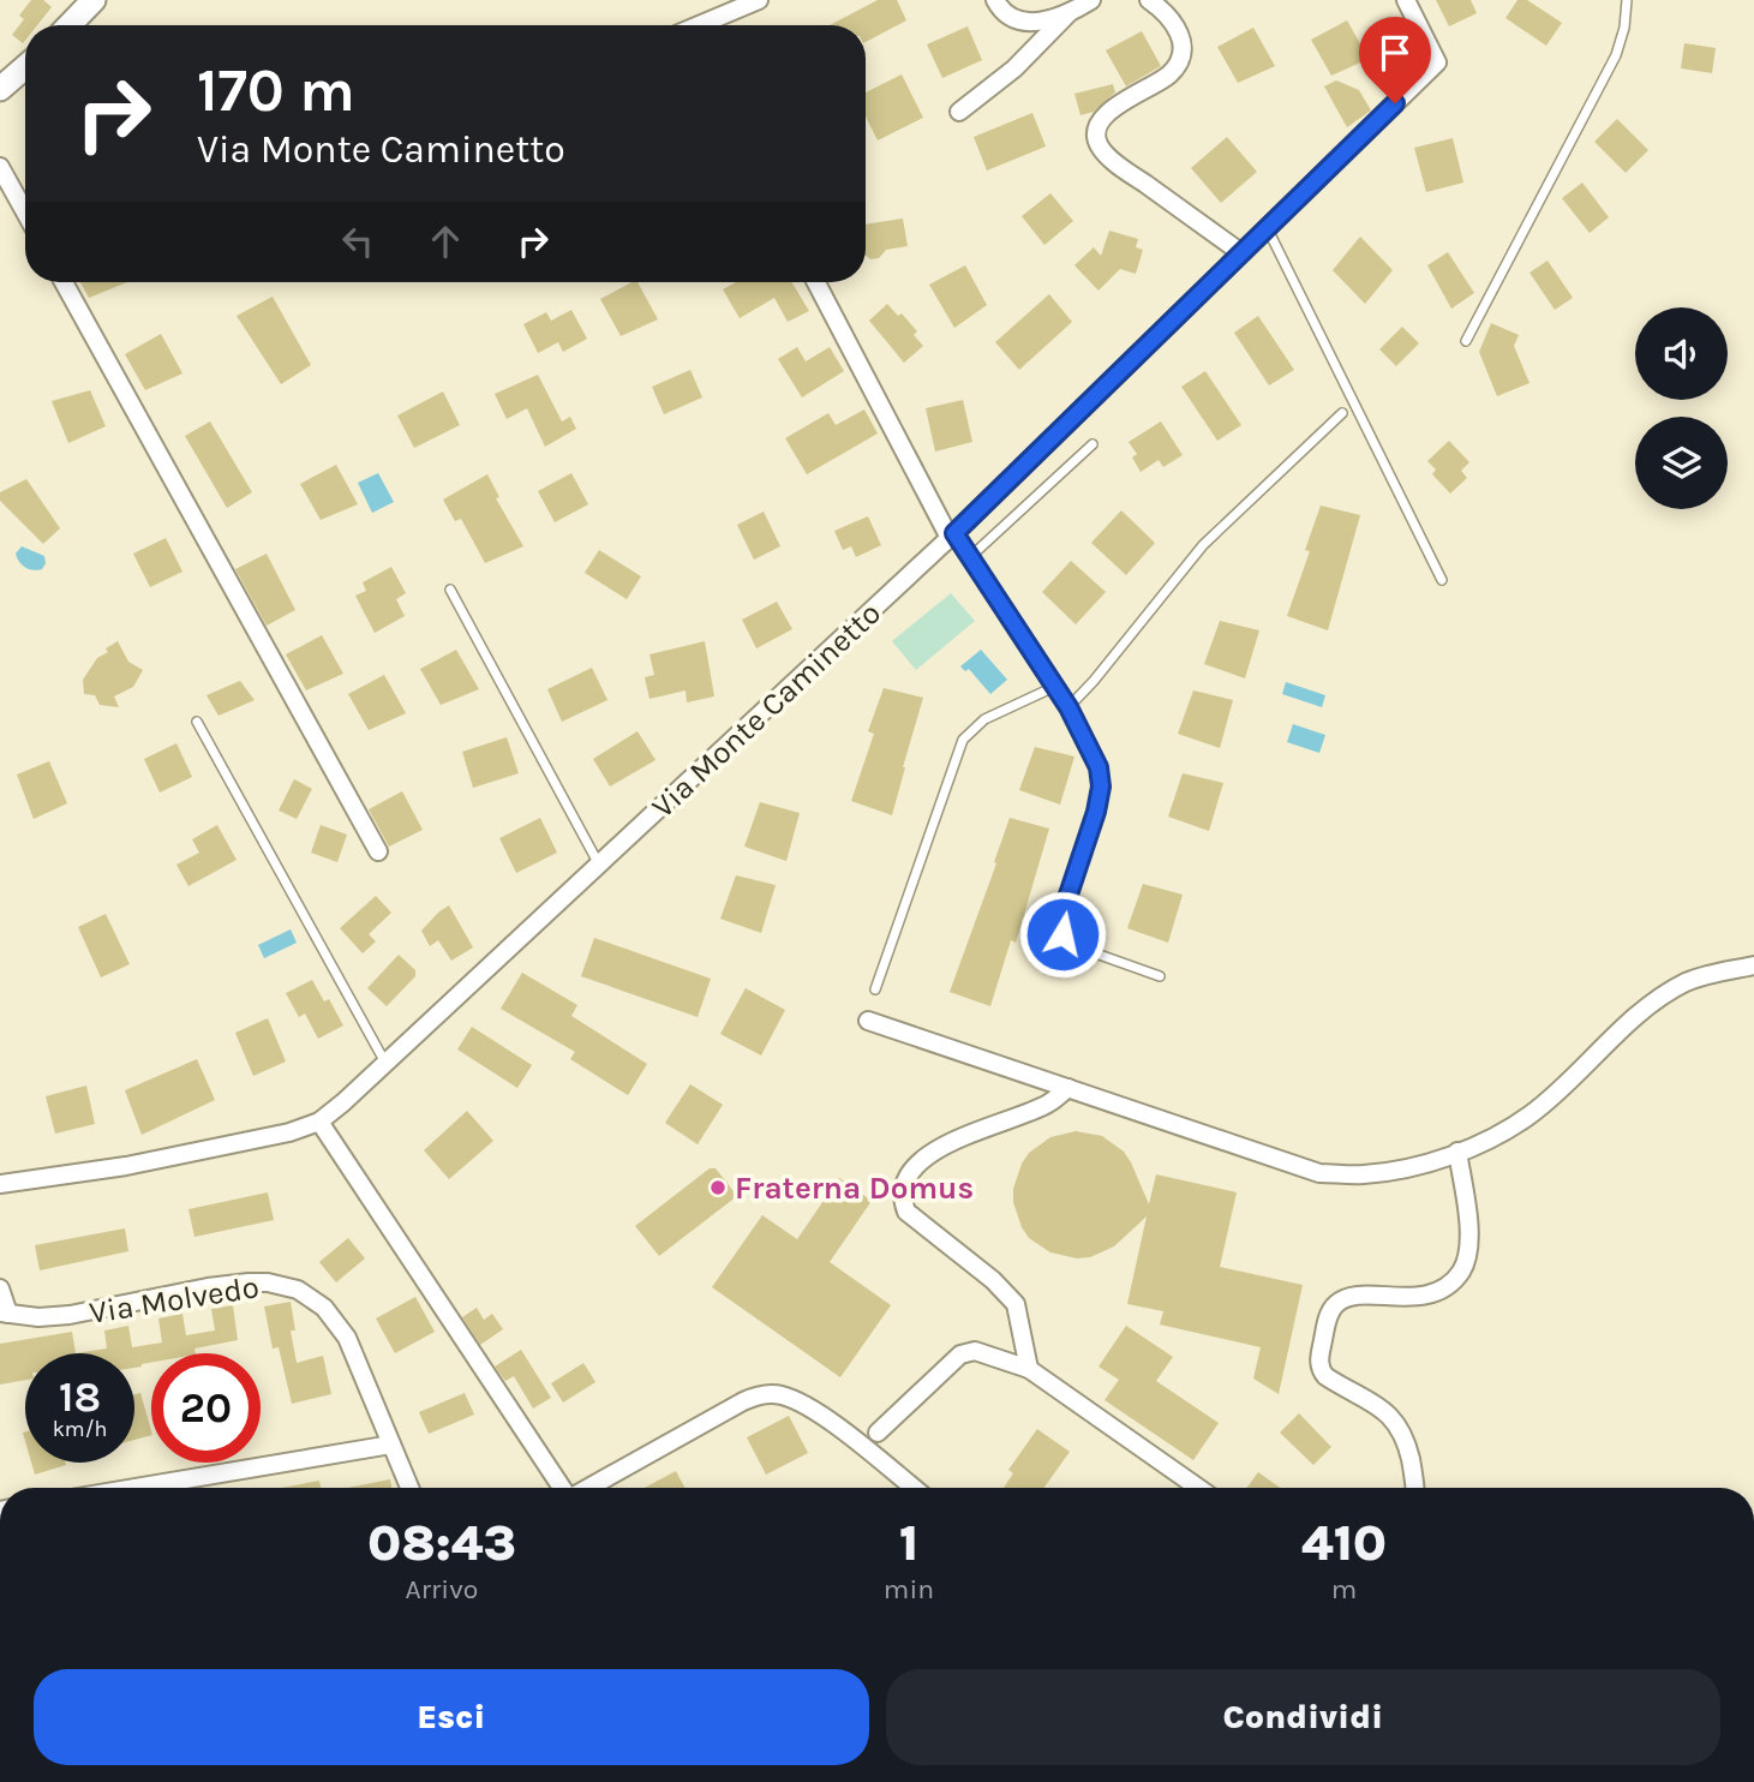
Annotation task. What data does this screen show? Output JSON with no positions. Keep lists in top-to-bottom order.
{
  "streets": {
    "street": ["Via Monte Caminetto", "Via Molvedo"]
  },
  "places": ["Fraterna Domus"],
  "page": {
    "turn": ["170 m", "Via Monte Caminetto"],
    "speed": "18 km/h",
    "limit": "20",
    "eta": [
      "08:43",
      "Arrivo",
      "1",
      "min",
      "410",
      "m"
    ],
    "buttons": ["Esci", "Condividi"]
  }
}
